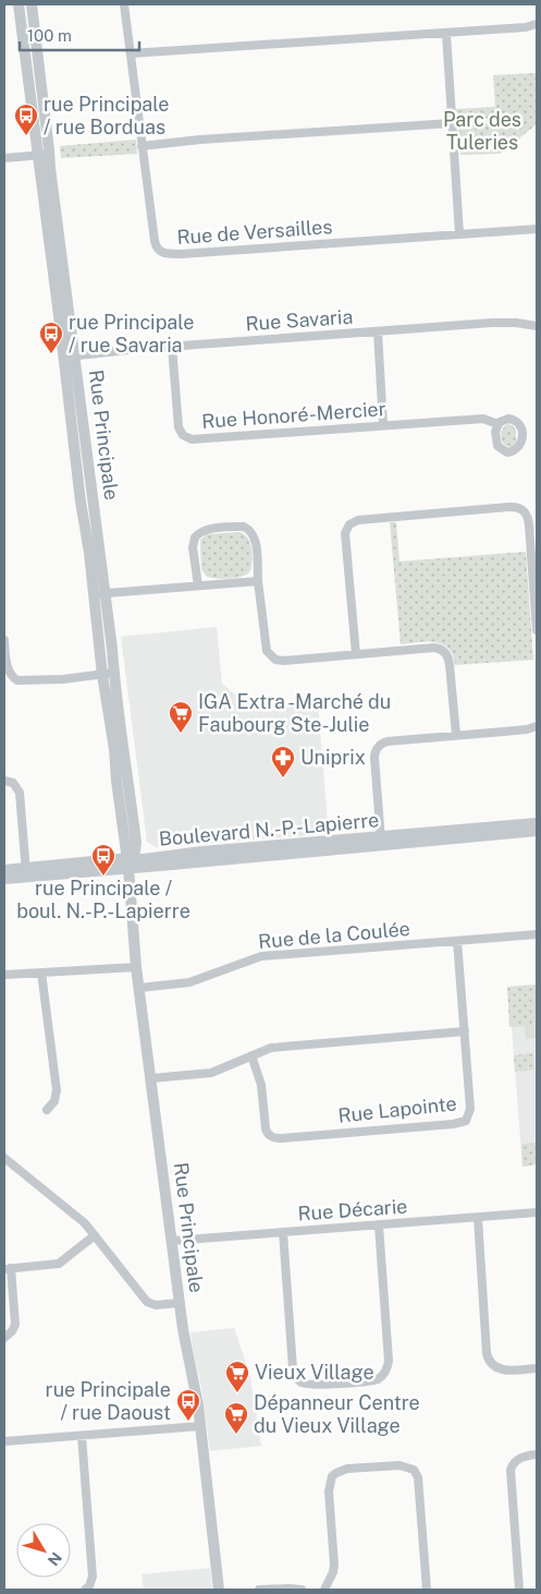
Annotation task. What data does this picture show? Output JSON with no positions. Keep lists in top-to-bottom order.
{
  "streets": {
    "street": [
      "Rue de Versailles",
      "Rue Savaria",
      "Rue Honoré-Mercier",
      "Rue Principale",
      "Boulevard N.-P.-Lapierre",
      "Rue de la Coulée",
      "Rue Lapointe",
      "Rue Décarie"
    ]
  },
  "crossings": [
    ["Rue Savaria", "Rue Honoré-Mercier"],
    ["Rue Savaria", "Rue Principale"],
    ["Rue Principale", "Boulevard N.-P.-Lapierre"],
    ["Rue Principale", "Rue de la Coulée"],
    ["Rue Principale", "Rue Décarie"],
    ["Rue de la Coulée", "Rue Lapointe"]
  ],
  "parks": ["Parc des Tuleries"],
  "places": {
    "bus stop": [
      "rue Principale / rue Borduas",
      "rue Principale / rue Savaria",
      "rue Principale / boul. N.-P.-Lapierre",
      "rue Principale / rue Daoust"
    ],
    "supermarket": ["IGA Extra -Marché du Faubourg Ste-Julie", "Vieux Village", "Dépanneur Centre du Vieux Village"],
    "pharmacy": ["Uniprix"]
  },
  "scale_bar": "100 m",
  "north": "bottom right"
}
